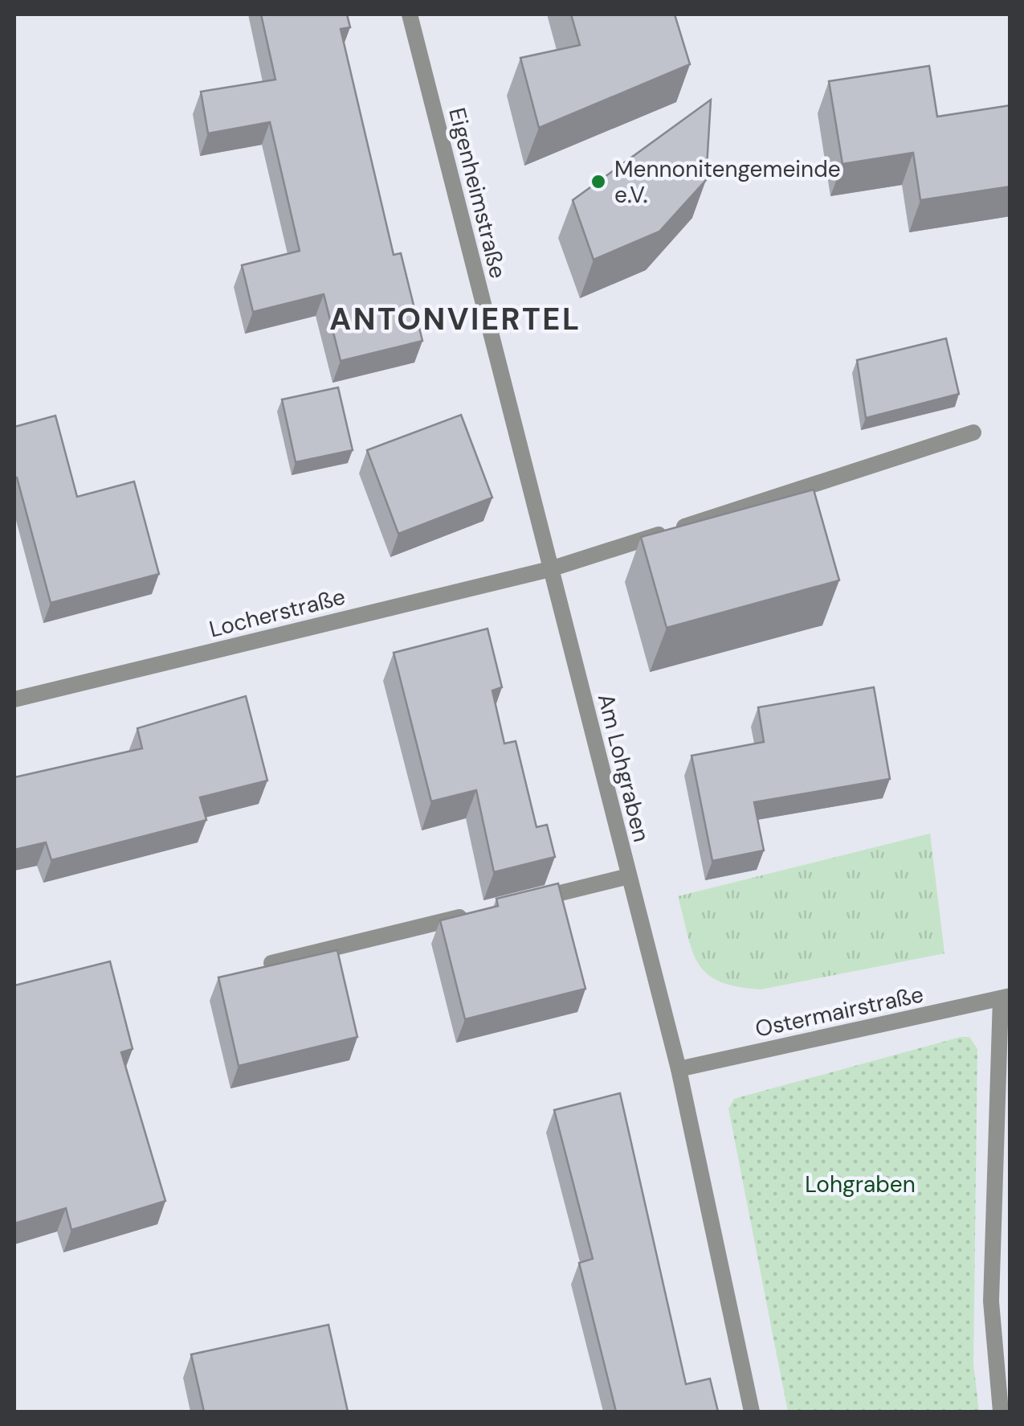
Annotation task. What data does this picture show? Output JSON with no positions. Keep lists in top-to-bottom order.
{
  "streets": {
    "street": [
      "Eigenheimstraße",
      "Locherstraße",
      "Am Lohgraben",
      "Ostermairstraße"
    ]
  },
  "crossings": [
    ["Eigenheimstraße", "Locherstraße"],
    ["Eigenheimstraße", "Am Lohgraben"],
    ["Locherstraße", "Am Lohgraben"],
    ["Am Lohgraben", "Ostermairstraße"]
  ],
  "districts": ["ANTONVIERTEL"],
  "parks": ["Lohgraben"],
  "places": ["Mennonitengemeinde e.V."]
}
